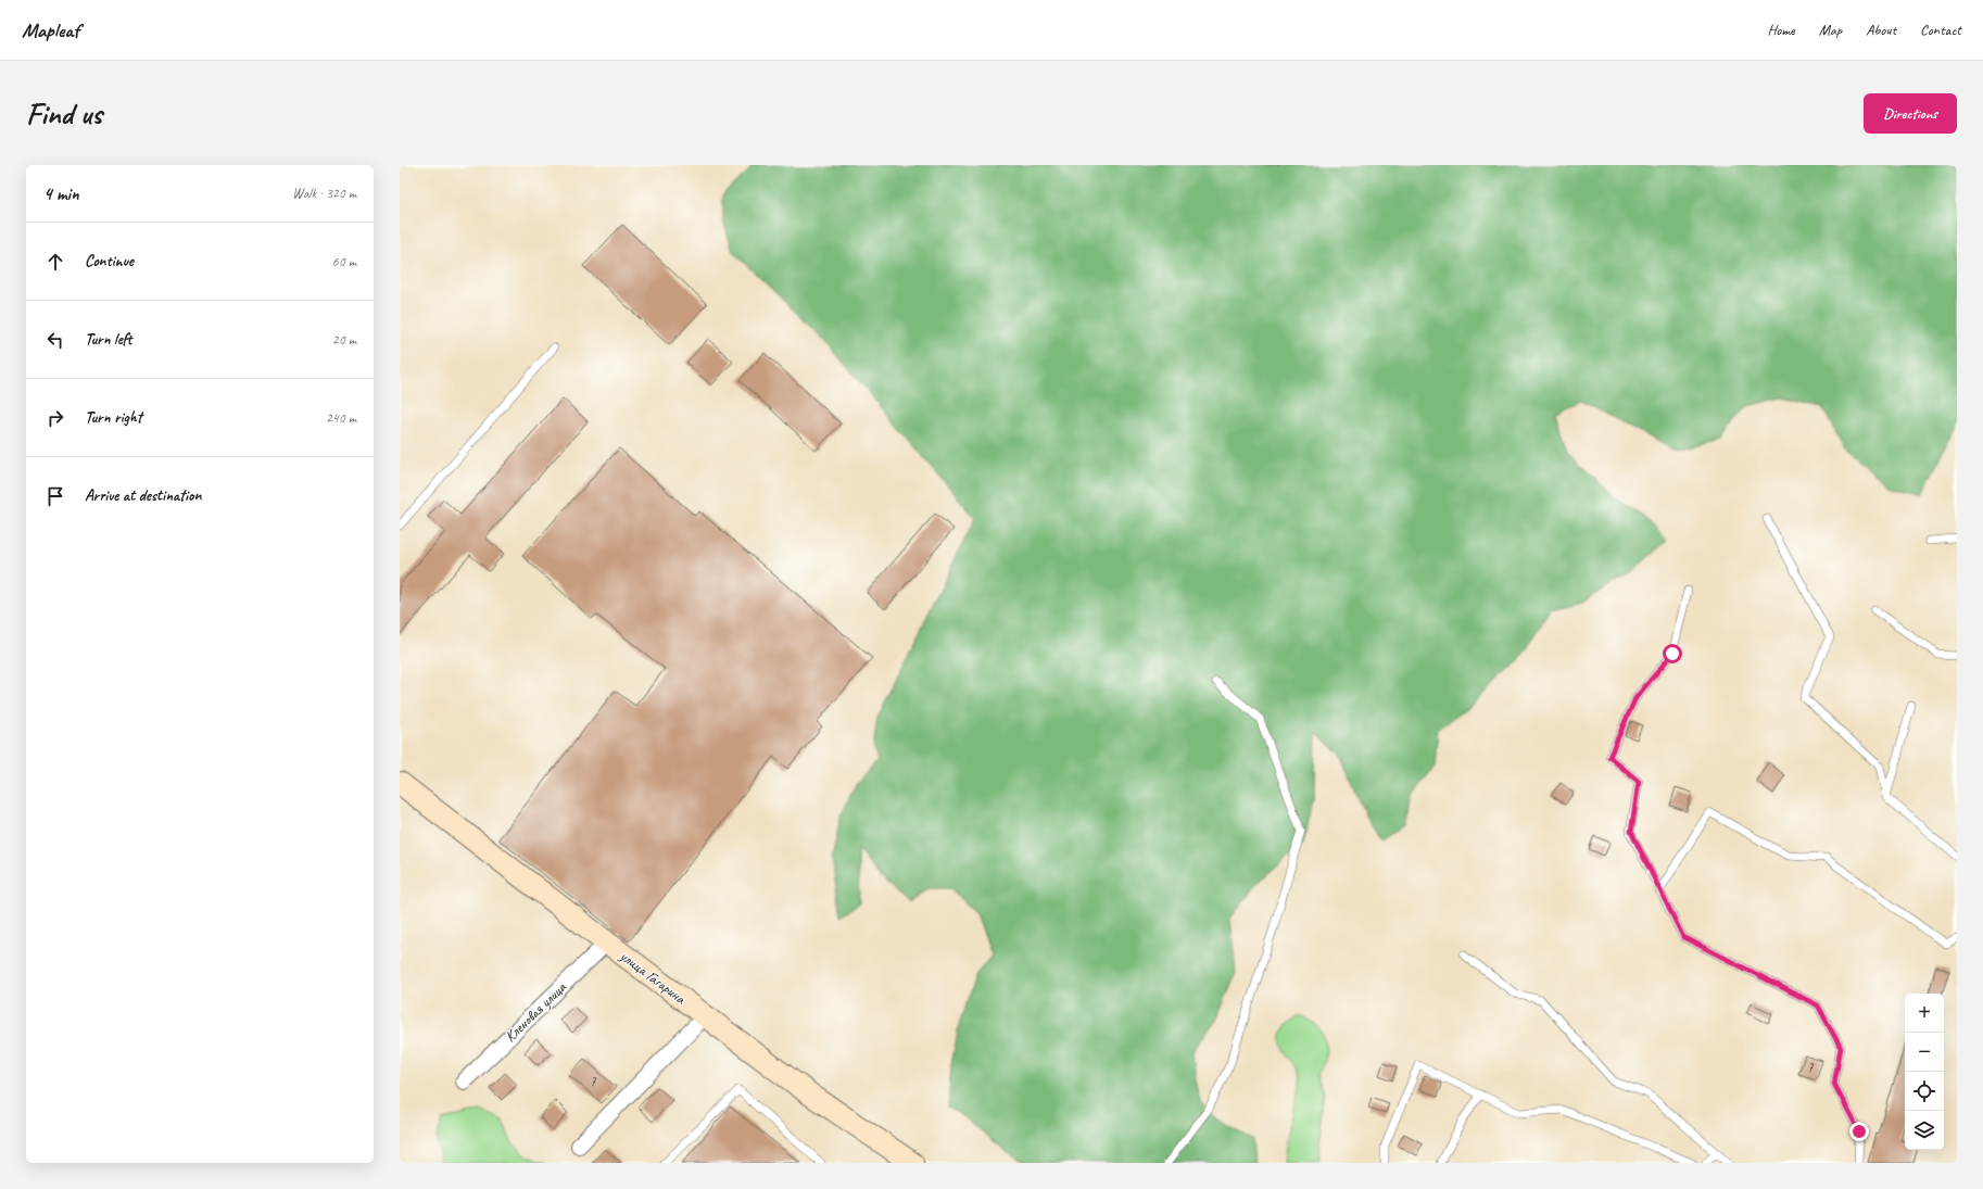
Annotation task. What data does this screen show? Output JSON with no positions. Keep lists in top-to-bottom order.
{
  "streets": {
    "street": ["улица Гагарина", "Кленовая улица"]
  },
  "crossings": [
    ["улица Гагарина", "Кленовая улица"]
  ],
  "house_numbers": ["7", "7"],
  "page": {
    "header": "Mapleaf",
    "nav": [
      "Home",
      "Map",
      "About",
      "Contact"
    ],
    "buttons": "Directions",
    "title": "Find us",
    "heading": ["4 min", "Walk · 320 m"],
    "list": [
      ["Continue", "60 m"],
      ["Turn left", "20 m"],
      ["Turn right", "240 m"],
      "Arrive at destination"
    ],
    "map_buttons": ["+", "−"]
  }
}
